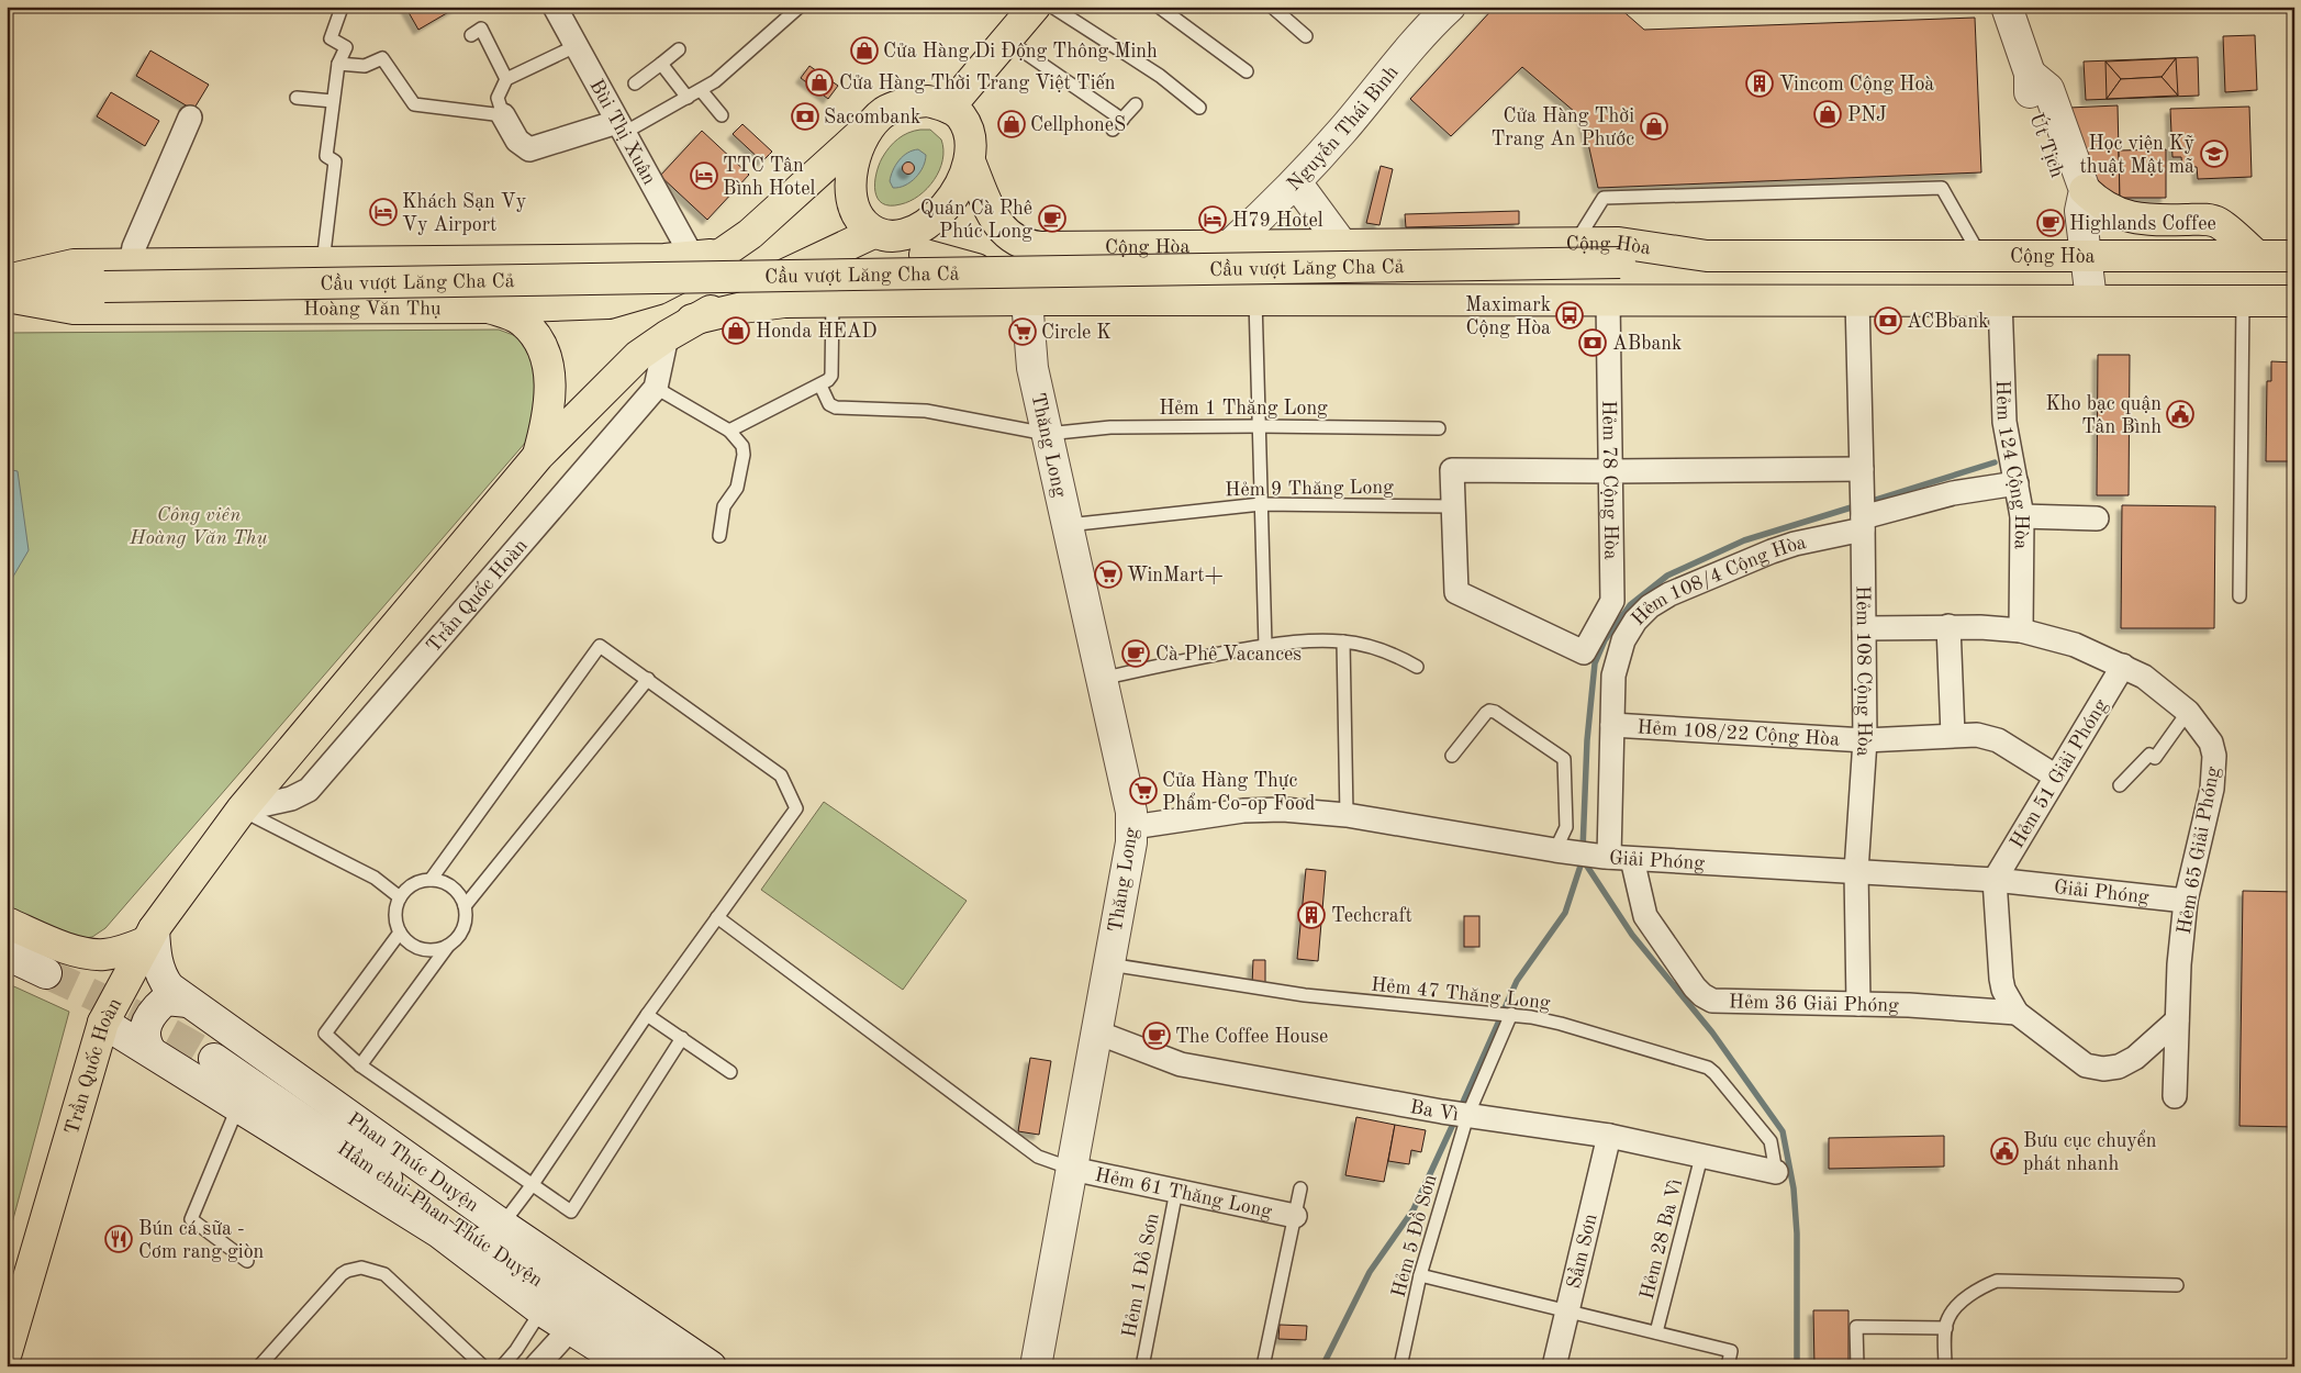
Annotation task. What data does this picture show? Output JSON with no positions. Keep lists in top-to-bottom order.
{
  "streets": {
    "main road": [
      "Nguyễn Thái Bình",
      "Út Tịch",
      "Cộng Hòa",
      "Cầu vượt Lăng Cha Cả",
      "Hoàng Văn Thụ",
      "Thăng Long",
      "Trần Quốc Hoàn",
      "Phan Thúc Duyện",
      "Hầm chui Phan Thúc Duyện"
    ],
    "street": [
      "Bùi Thị Xuân",
      "Hẻm 124 Cộng Hòa",
      "Hẻm 78 Cộng Hòa",
      "Hẻm 108/4 Cộng Hòa",
      "Hẻm 108 Cộng Hòa",
      "Hẻm 108/22 Cộng Hòa",
      "Hẻm 51 Giải Phóng",
      "Hẻm 65 Giải Phóng",
      "Giải Phóng",
      "Hẻm 36 Giải Phóng",
      "Ba Vì",
      "Hẻm 61 Thăng Long",
      "Sầm Sơn"
    ],
    "lane": [
      "Hẻm 1 Thăng Long",
      "Hẻm 9 Thăng Long",
      "Hẻm 47 Thăng Long",
      "Hẻm 5 Đồ Sơn",
      "Hẻm 28 Ba Vì",
      "Hẻm 1 Đồ Sơn"
    ]
  },
  "crossings": [
    ["Nguyễn Thái Bình", "Cộng Hòa"],
    ["Bùi Thị Xuân", "Hoàng Văn Thụ"],
    ["Út Tịch", "Cộng Hòa"],
    ["Cộng Hòa", "Cầu vượt Lăng Cha Cả"],
    ["Cộng Hòa", "Hoàng Văn Thụ"],
    ["Cộng Hòa", "Trần Quốc Hoàn"],
    ["Hoàng Văn Thụ", "Trần Quốc Hoàn"],
    ["Hẻm 1 Thăng Long", "Thăng Long"],
    ["Thăng Long", "Hẻm 9 Thăng Long"],
    ["Thăng Long", "Giải Phóng"],
    ["Thăng Long", "Hẻm 47 Thăng Long"],
    ["Thăng Long", "Ba Vì"],
    ["Thăng Long", "Hẻm 61 Thăng Long"],
    ["Hẻm 124 Cộng Hòa", "Hẻm 108/4 Cộng Hòa"],
    ["Hẻm 78 Cộng Hòa", "Hẻm 9 Thăng Long"],
    ["Hẻm 108/4 Cộng Hòa", "Hẻm 108 Cộng Hòa"],
    ["Hẻm 108/4 Cộng Hòa", "Hẻm 108/22 Cộng Hòa"],
    ["Hẻm 108/4 Cộng Hòa", "Hẻm 36 Giải Phóng"],
    ["Trần Quốc Hoàn", "Phan Thúc Duyện"],
    ["Hẻm 108 Cộng Hòa", "Hẻm 108/22 Cộng Hòa"],
    ["Hẻm 108 Cộng Hòa", "Giải Phóng"],
    ["Hẻm 108 Cộng Hòa", "Hẻm 36 Giải Phóng"],
    ["Hẻm 108/22 Cộng Hòa", "Hẻm 51 Giải Phóng"],
    ["Hẻm 108/22 Cộng Hòa", "Hẻm 36 Giải Phóng"],
    ["Hẻm 51 Giải Phóng", "Giải Phóng"],
    ["Hẻm 65 Giải Phóng", "Giải Phóng"],
    ["Giải Phóng", "Hẻm 36 Giải Phóng"],
    ["Hẻm 47 Thăng Long", "Ba Vì"],
    ["Hẻm 47 Thăng Long", "Hẻm 5 Đồ Sơn"],
    ["Ba Vì", "Hẻm 5 Đồ Sơn"],
    ["Ba Vì", "Hẻm 28 Ba Vì"],
    ["Ba Vì", "Sầm Sơn"],
    ["Hẻm 61 Thăng Long", "Hẻm 1 Đồ Sơn"]
  ],
  "parks": ["Công viên Hoàng Văn Thụ"],
  "places": {
    "shop": [
      "Cửa Hàng Di Động Thông Minh",
      "Cửa Hàng Thời Trang Việt Tiến",
      "PNJ",
      "CellphoneS",
      "Cửa Hàng Thời Trang An Phước",
      "Honda HEAD"
    ],
    "building": ["Vincom Cộng Hoà", "Techcraft"],
    "bank": ["Sacombank", "ACBbank", "ABbank"],
    "school or university": ["Học viện Kỹ thuật Mật mã"],
    "hotel": ["TTC Tân Bình Hotel", "Khách Sạn Vy Vy Airport", "H79 Hotel"],
    "cafe": [
      "Quán Cà Phê Phúc Long",
      "Highlands Coffee",
      "Cà Phê Vacances",
      "The Coffee House"
    ],
    "bus stop": ["Maximark Cộng Hòa"],
    "supermarket": ["Circle K", "WinMart+", "Cửa Hàng Thực Phẩm Co-op Food"],
    "public building": ["Kho bạc quận Tân Bình", "Bưu cục chuyển phát nhanh"],
    "restaurant": ["Bún cá sữa - Cơm rang giòn"]
  }
}
